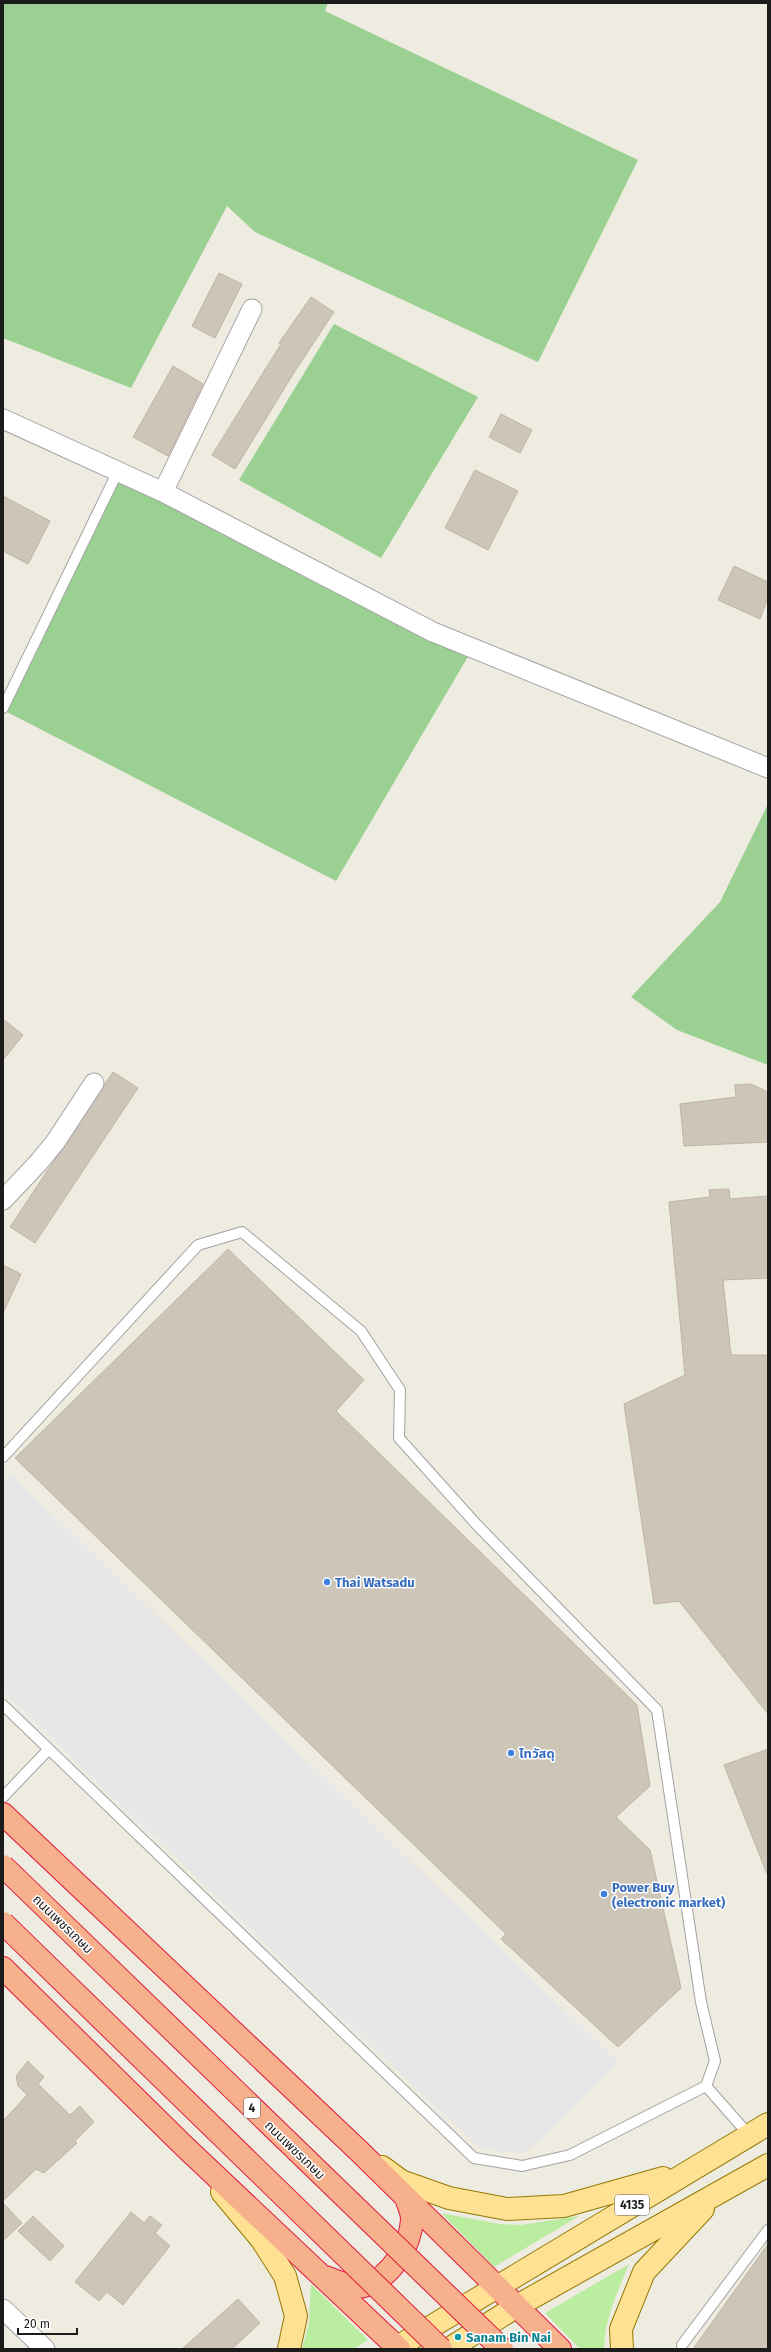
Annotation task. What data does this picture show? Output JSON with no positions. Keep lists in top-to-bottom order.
{
  "streets": {
    "highway": ["ถนนเพชรเกษม", "4"],
    "main road": ["4135"]
  },
  "places": [
    "Thai Watsadu",
    "ไทวัสดุ",
    "Power Buy (electronic market)",
    "Sanam Bin Nai"
  ],
  "scale_bar": "20 m"
}
